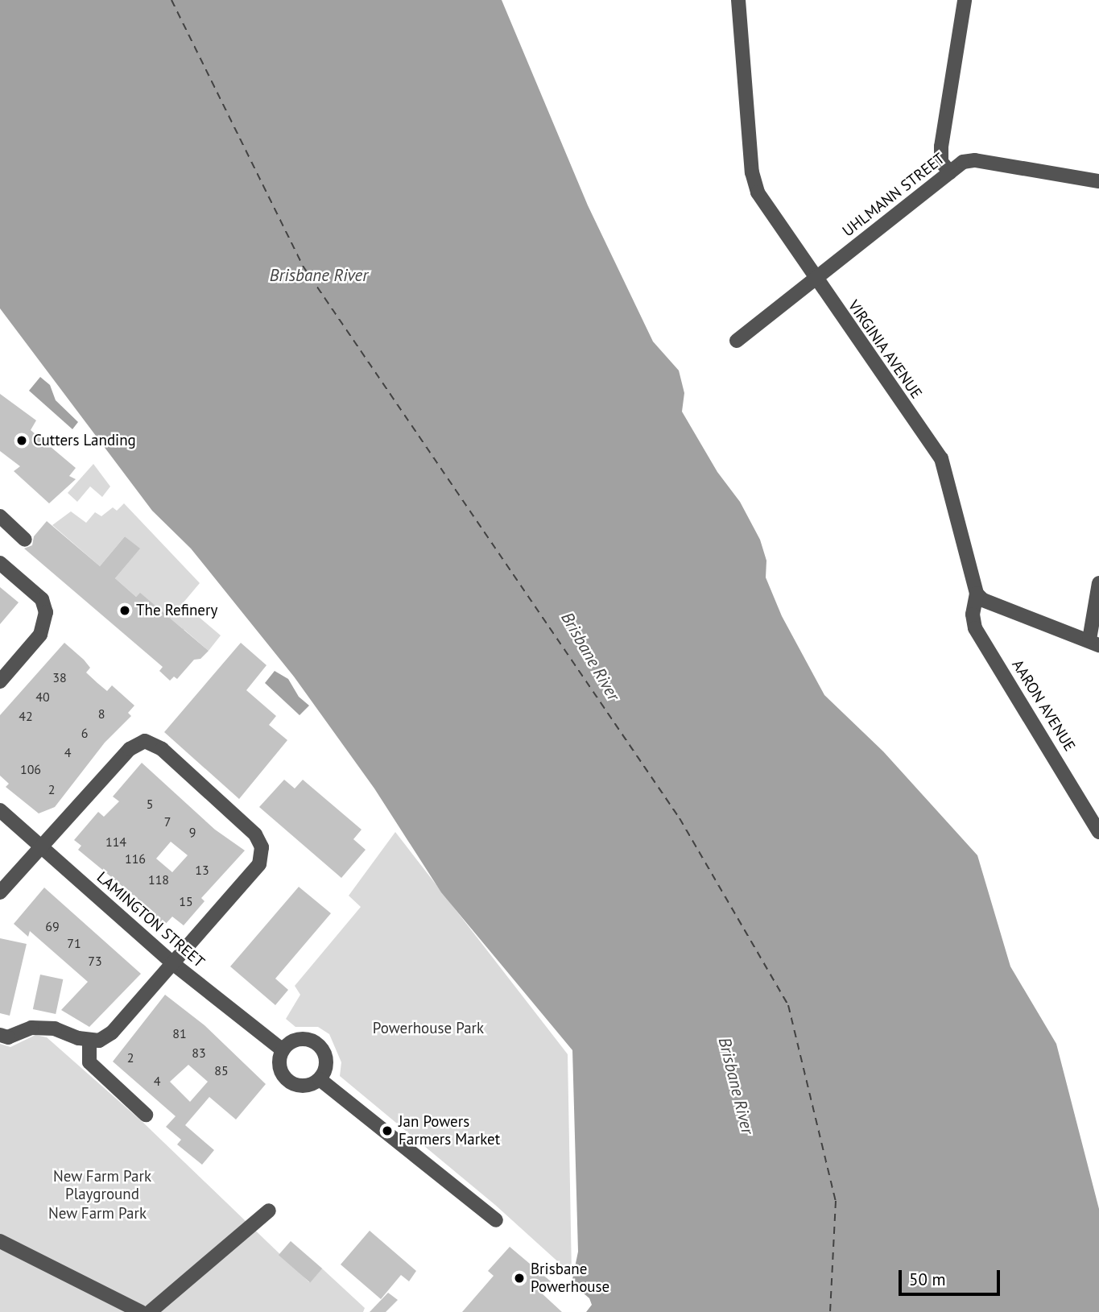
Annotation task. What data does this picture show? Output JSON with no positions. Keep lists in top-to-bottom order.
{
  "streets": {
    "street": [
      "UHLMANN STREET",
      "VIRGINIA AVENUE",
      "AARON AVENUE",
      "LAMINGTON STREET"
    ]
  },
  "crossings": [
    ["UHLMANN STREET", "VIRGINIA AVENUE"],
    ["VIRGINIA AVENUE", "AARON AVENUE"]
  ],
  "water": ["Brisbane River"],
  "parks": ["Powerhouse Park", "New Farm Park Playground", "New Farm Park"],
  "places": [
    "Cutters Landing",
    "The Refinery",
    "Jan Powers Farmers Market",
    "Brisbane Powerhouse"
  ],
  "house_numbers": [
    "38",
    "40",
    "8",
    "42",
    "6",
    "4",
    "106",
    "2",
    "5",
    "7",
    "9",
    "114",
    "116",
    "13",
    "118",
    "15",
    "69",
    "71",
    "73",
    "81",
    "83",
    "2",
    "85",
    "4"
  ],
  "scale_bar": "50 m"
}
